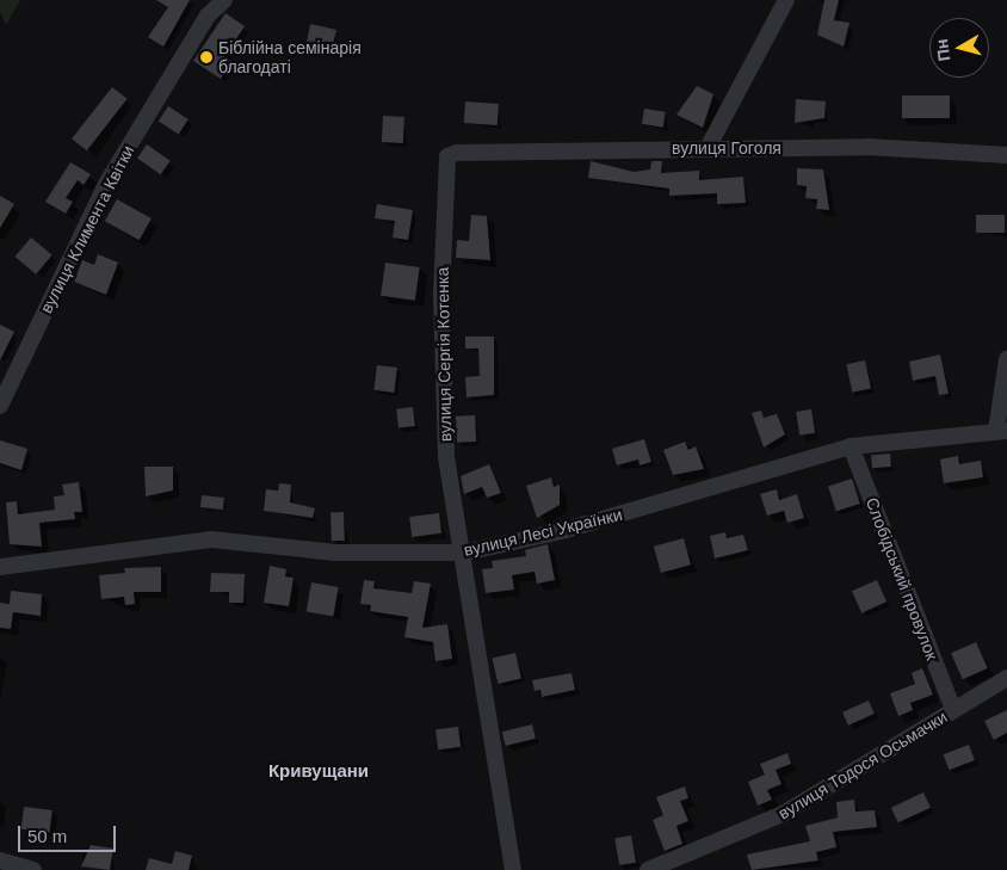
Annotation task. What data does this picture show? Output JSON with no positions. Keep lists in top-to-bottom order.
{
  "streets": {
    "street": [
      "вулиця Гоголя",
      "вулиця Климента Квітки",
      "вулиця Сергія Котенка",
      "вулиця Лесі Українки",
      "Слобідський провулок",
      "вулиця Тодося Осьмачки"
    ]
  },
  "crossings": [
    ["вулиця Гоголя", "вулиця Сергія Котенка"],
    ["вулиця Сергія Котенка", "вулиця Лесі Українки"],
    ["вулиця Лесі Українки", "Слобідський провулок"],
    ["Слобідський провулок", "вулиця Тодося Осьмачки"]
  ],
  "districts": ["Кривущани"],
  "places": ["Біблійна семінарія благодаті"],
  "scale_bar": "50 m",
  "north": "left"
}
